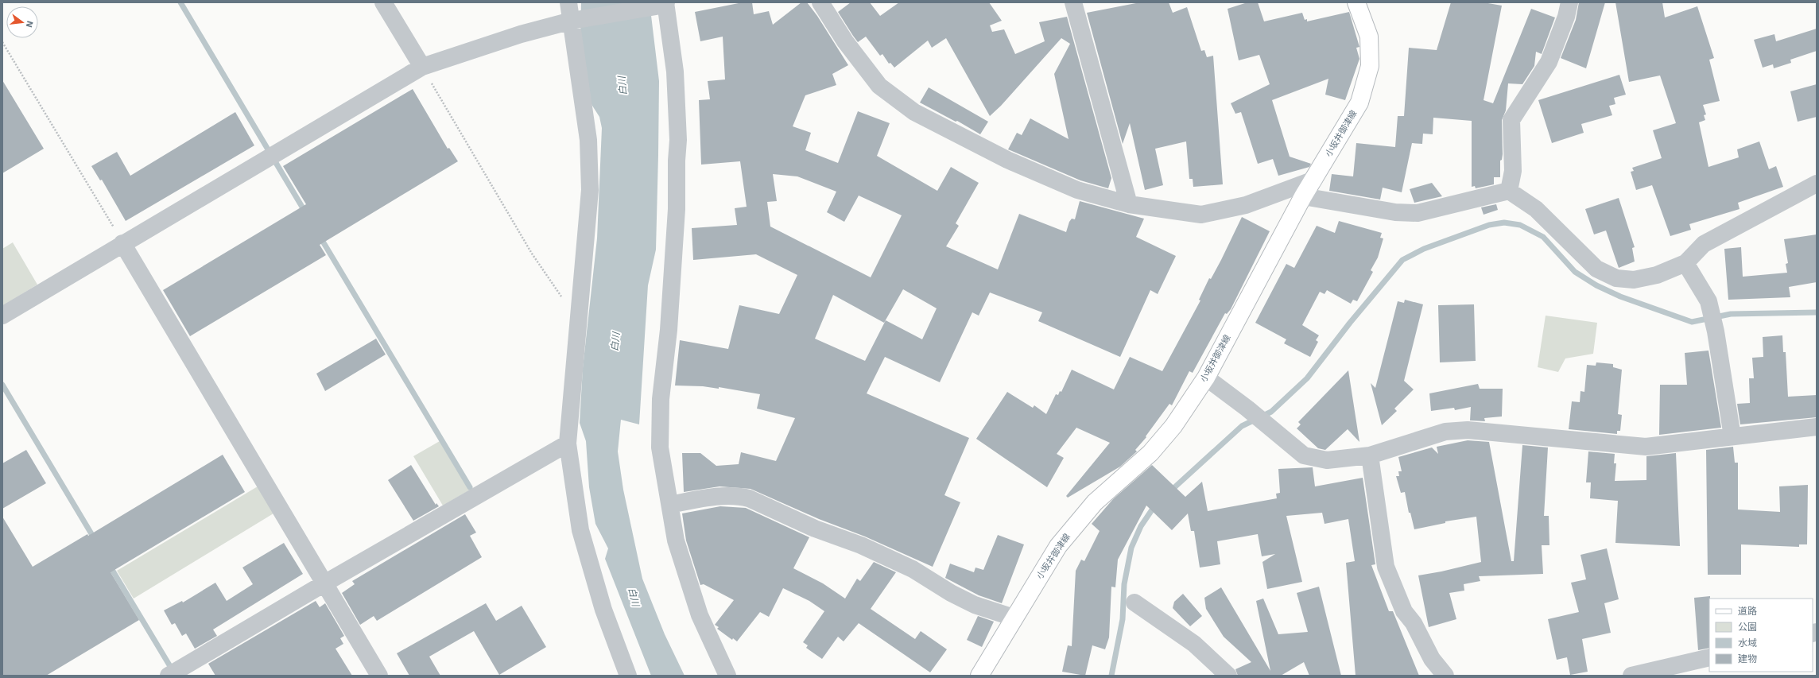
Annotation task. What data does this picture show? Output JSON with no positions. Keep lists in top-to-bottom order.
{
  "streets": {
    "main road": ["小坂井御津線"]
  },
  "water": ["白川"],
  "legend": [
    "道路",
    "公園",
    "水域",
    "建物"
  ],
  "north": "right"
}
